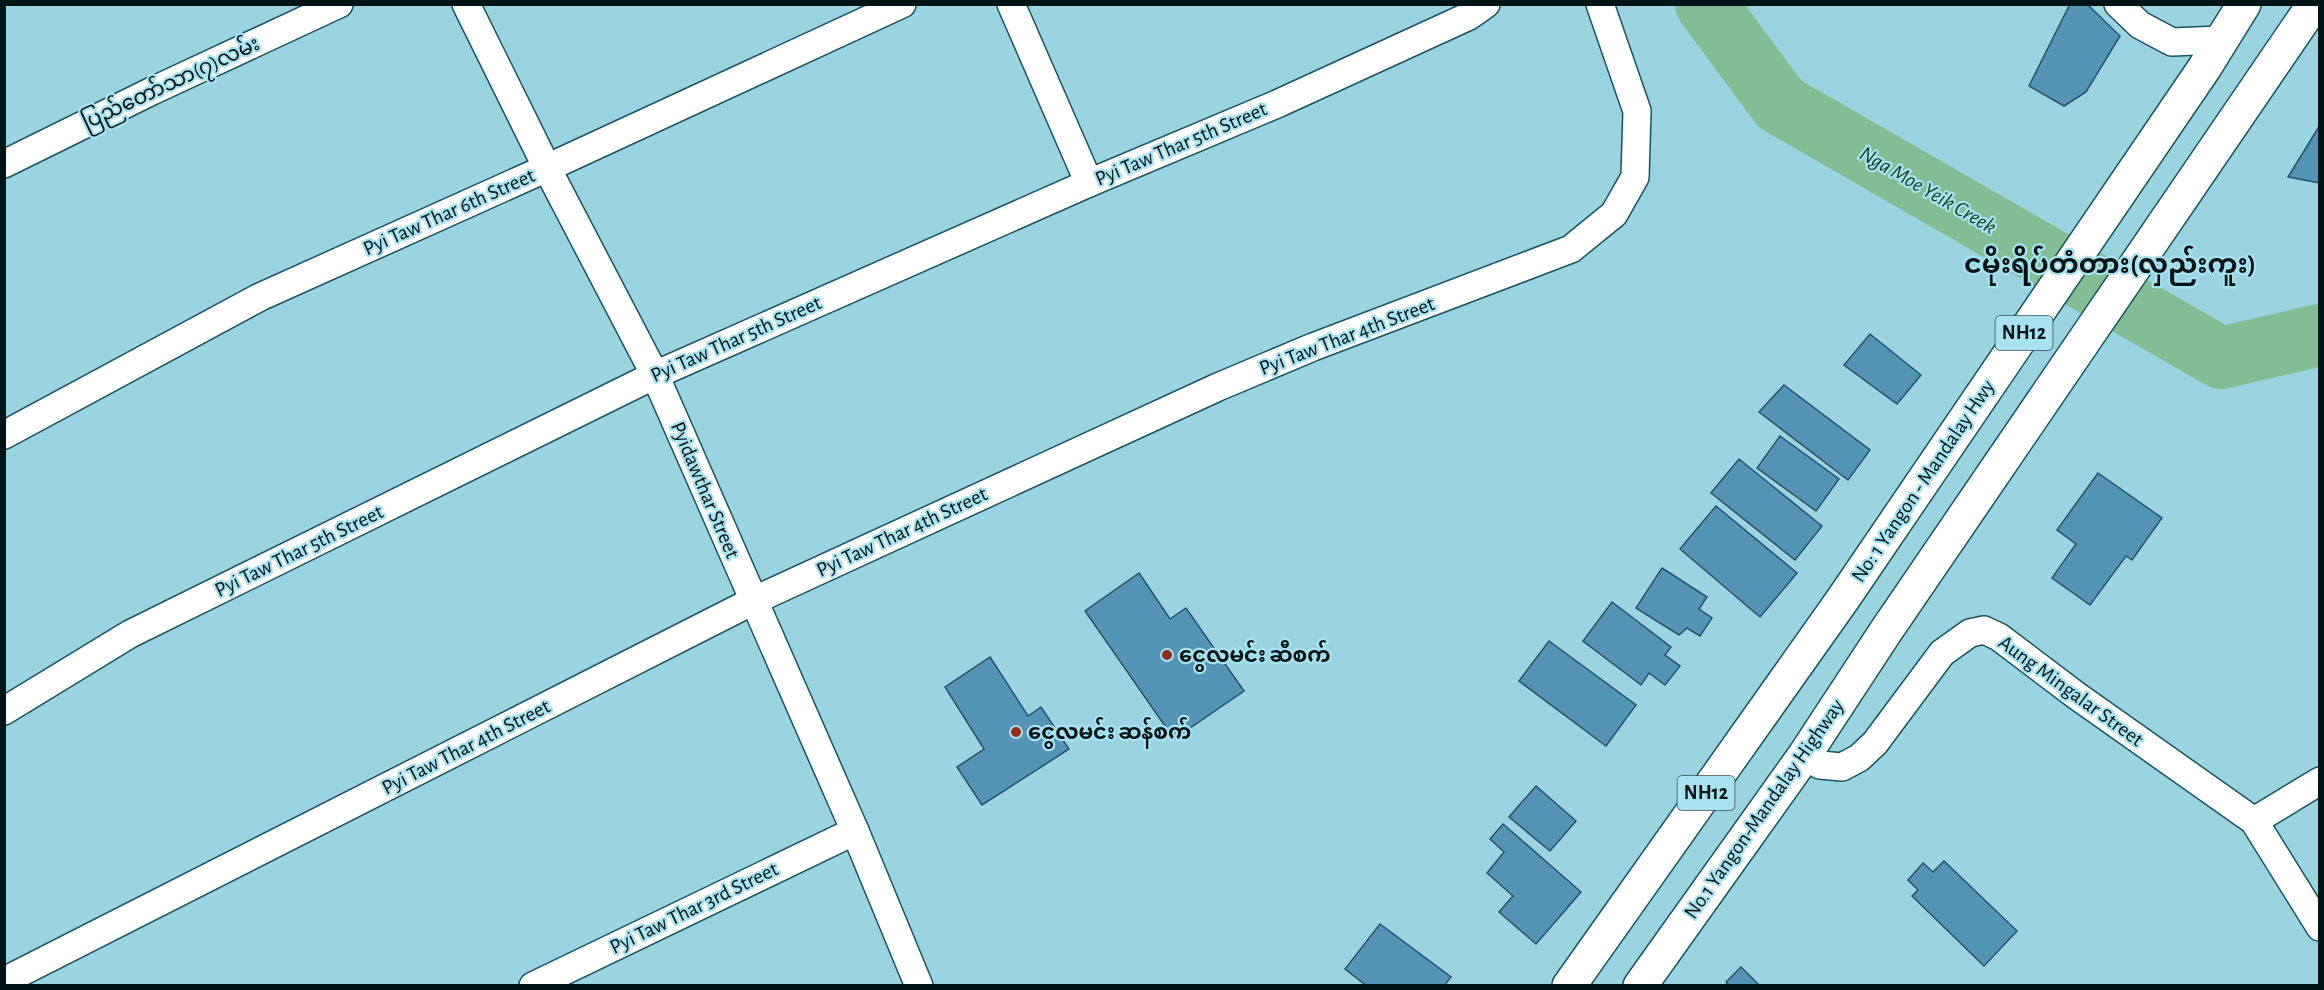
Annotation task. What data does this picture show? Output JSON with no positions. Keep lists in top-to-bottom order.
{
  "streets": {
    "highway": ["NH12", "No: 1 Yangon - Mandalay Hwy", "No.1 Yangon-Mandalay Highway"],
    "street": [
      "ပြည်တော်သာ(၇)လမ်း",
      "Pyi Taw Thar 5th Street",
      "Pyi Taw Thar 6th Street",
      "Pyi Taw Thar 4th Street",
      "Pyidawthar Street",
      "Aung Mingalar Street",
      "Pyi Taw Thar 3rd Street"
    ]
  },
  "crossings": [
    ["Pyi Taw Thar 5th Street", "Pyidawthar Street"],
    ["Pyi Taw Thar 6th Street", "Pyidawthar Street"],
    ["Pyi Taw Thar 4th Street", "Pyidawthar Street"],
    ["Pyidawthar Street", "Pyi Taw Thar 3rd Street"],
    ["Aung Mingalar Street", "No.1 Yangon-Mandalay Highway"]
  ],
  "districts": ["ငမိုးရိပ်တံတား(လှည်းကူး)"],
  "water": ["Nga Moe Yeik Creek"],
  "places": ["ငွေလမင်း ဆီစက်", "ငွေလမင်း ဆန်စက်"]
}
